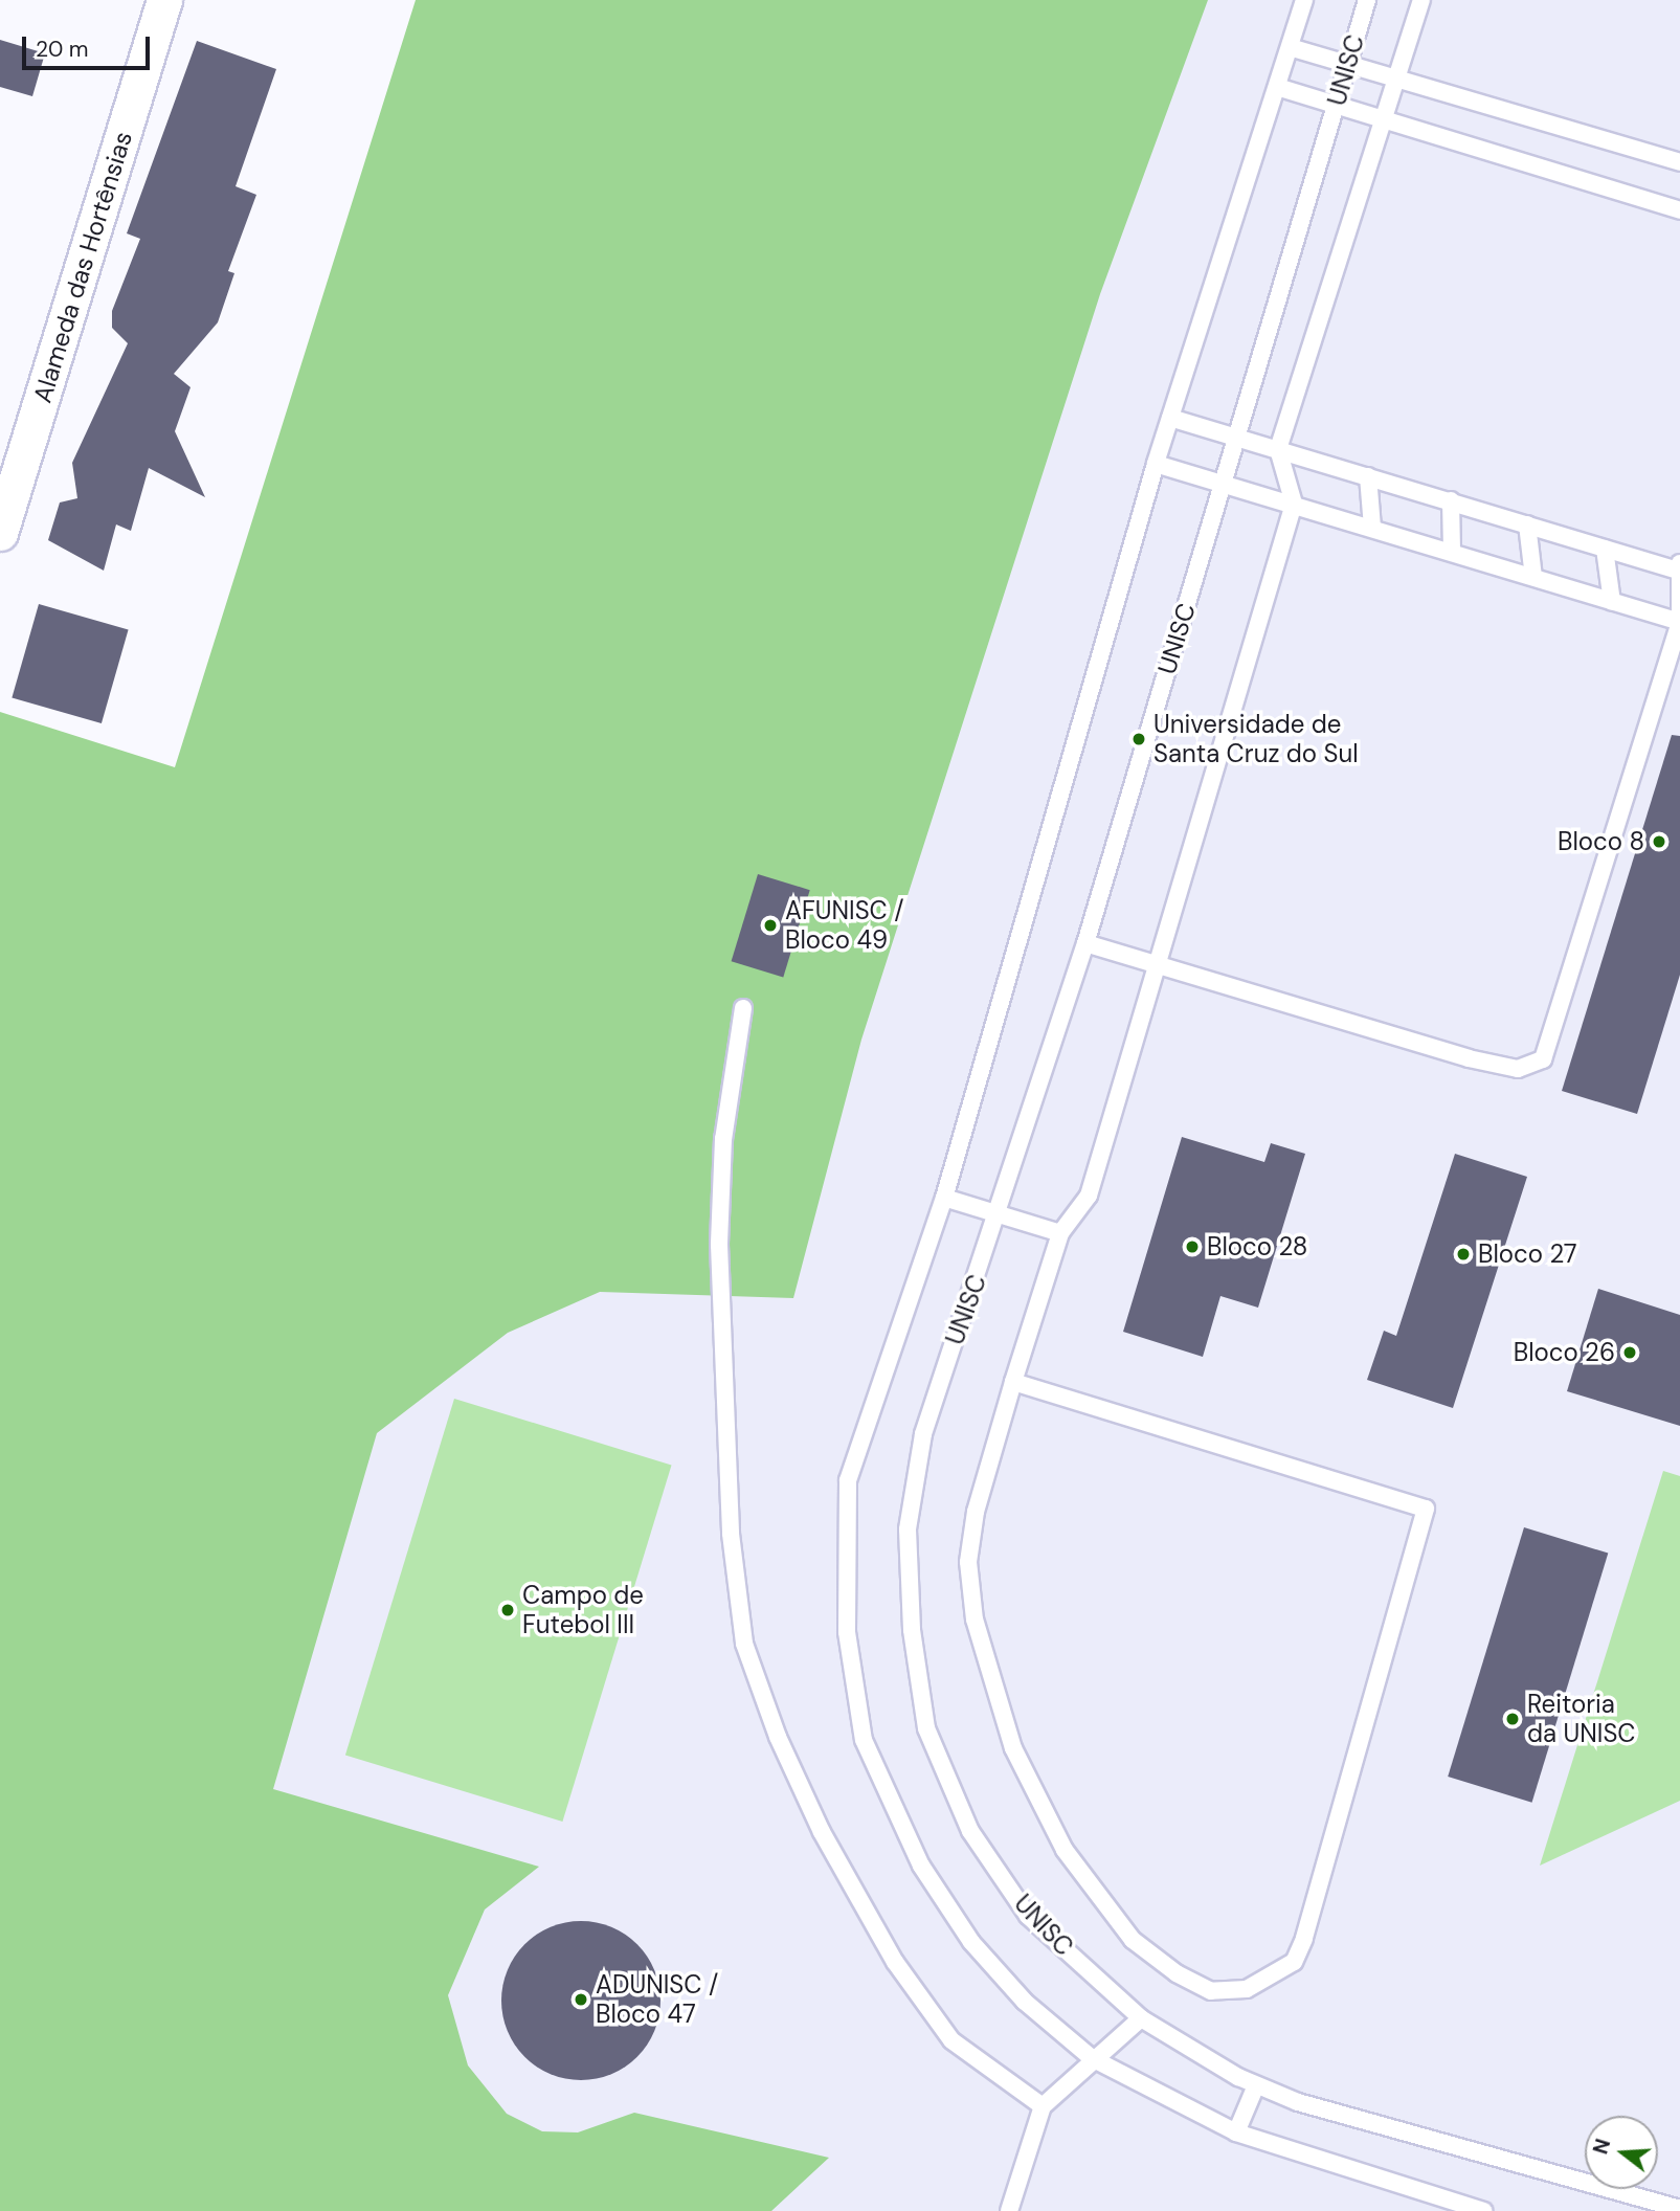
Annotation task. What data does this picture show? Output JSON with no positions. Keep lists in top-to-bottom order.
{
  "streets": {
    "street": ["Alameda das Hortênsias"],
    "lane": ["UNISC"]
  },
  "places": [
    "Universidade de Santa Cruz do Sul",
    "Bloco 8",
    "AFUNISC / Bloco 49",
    "Bloco 28",
    "Bloco 27",
    "Bloco 26",
    "Campo de Futebol III",
    "Reitoria da UNISC",
    "ADUNISC / Bloco 47"
  ],
  "scale_bar": "20 m",
  "north": "left"
}
